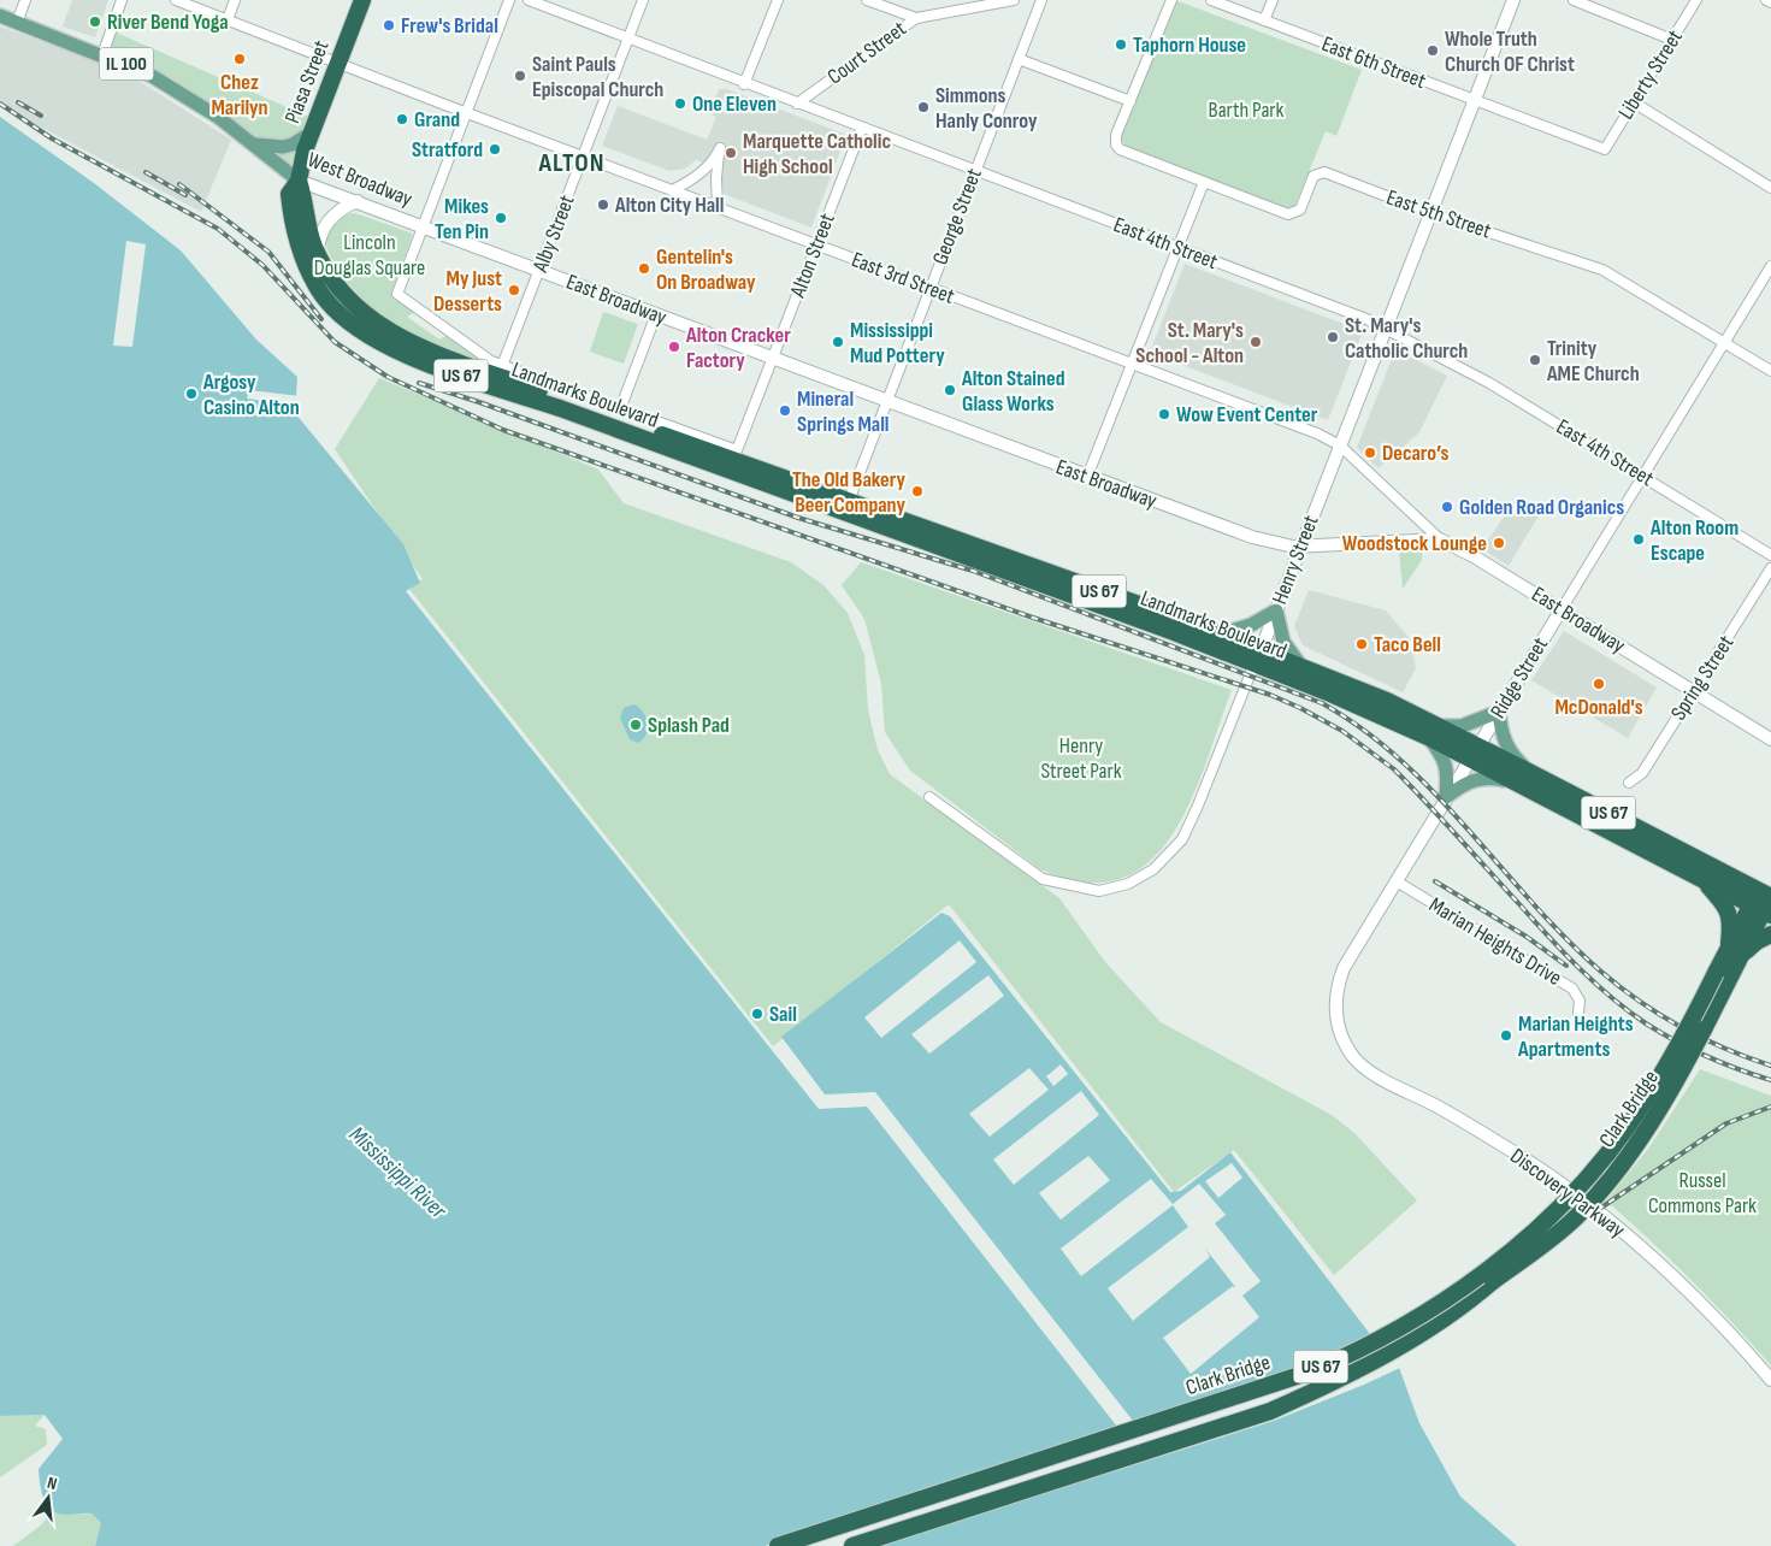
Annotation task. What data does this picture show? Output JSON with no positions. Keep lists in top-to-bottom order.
{
  "streets": {
    "highway": [
      "Piasa Street",
      "US 67",
      "Landmarks Boulevard",
      "Clark Bridge"
    ],
    "main road": ["IL 100", "West Broadway"],
    "street": [
      "Court Street",
      "East 6th Street",
      "Liberty Street",
      "East 5th Street",
      "George Street",
      "Alby Street",
      "East 4th Street",
      "Alton Street",
      "East 3rd Street",
      "East Broadway",
      "Henry Street",
      "Ridge Street",
      "Spring Street",
      "Marian Heights Drive",
      "Discovery Parkway"
    ]
  },
  "crossings": [
    ["Court Street", "East 4th Street"],
    ["East 6th Street", "Liberty Street"],
    ["East 6th Street", "Henry Street"],
    ["Piasa Street", "West Broadway"],
    ["Piasa Street", "East 3rd Street"],
    ["Piasa Street", "Landmarks Boulevard"],
    ["West Broadway", "East Broadway"],
    ["West Broadway", "Landmarks Boulevard"],
    ["East 5th Street", "Henry Street"],
    ["East 5th Street", "Ridge Street"],
    ["George Street", "East 4th Street"],
    ["George Street", "East 3rd Street"],
    ["George Street", "East Broadway"],
    ["George Street", "Landmarks Boulevard"],
    ["Alby Street", "East 4th Street"],
    ["Alby Street", "East 3rd Street"],
    ["Alby Street", "East Broadway"],
    ["East 4th Street", "Alton Street"],
    ["East 4th Street", "Henry Street"],
    ["East 4th Street", "Ridge Street"],
    ["Alton Street", "East 3rd Street"],
    ["Alton Street", "East Broadway"],
    ["East 3rd Street", "East Broadway"],
    ["East 3rd Street", "Henry Street"],
    ["East Broadway", "Henry Street"],
    ["East Broadway", "Ridge Street"],
    ["East Broadway", "Spring Street"],
    ["US 67", "Landmarks Boulevard"],
    ["US 67", "Clark Bridge"],
    ["Landmarks Boulevard", "Henry Street"],
    ["Landmarks Boulevard", "Ridge Street"],
    ["Ridge Street", "Marian Heights Drive"],
    ["Ridge Street", "Discovery Parkway"]
  ],
  "districts": ["ALTON"],
  "water": ["Mississippi River"],
  "parks": [
    "Barth Park",
    "Lincoln Douglas Square",
    "Henry Street Park",
    "Russel Commons Park"
  ],
  "places": [
    "River Bend Yoga",
    "Frew's Bridal",
    "Taphorn House",
    "Whole Truth Church OF Christ",
    "Chez Marilyn",
    "Saint Pauls Episcopal Church",
    "One Eleven",
    "Simmons Hanly Conroy",
    "Grand",
    "Stratford",
    "Marquette Catholic High School",
    "Alton City Hall",
    "Mikes Ten Pin",
    "Gentelin's On Broadway",
    "My Just Desserts",
    "St. Mary's Catholic Church",
    "Mississippi Mud Pottery",
    "St. Mary's School - Alton",
    "Alton Cracker Factory",
    "Trinity AME Church",
    "Alton Stained Glass Works",
    "Argosy Casino Alton",
    "Mineral Springs Mall",
    "Wow Event Center",
    "Decaro’s",
    "The Old Bakery Beer Company",
    "Golden Road Organics",
    "Alton Room Escape",
    "Woodstock Lounge",
    "Taco Bell",
    "McDonald's",
    "Splash Pad",
    "Sail",
    "Marian Heights Apartments"
  ],
  "north": "top"
}
